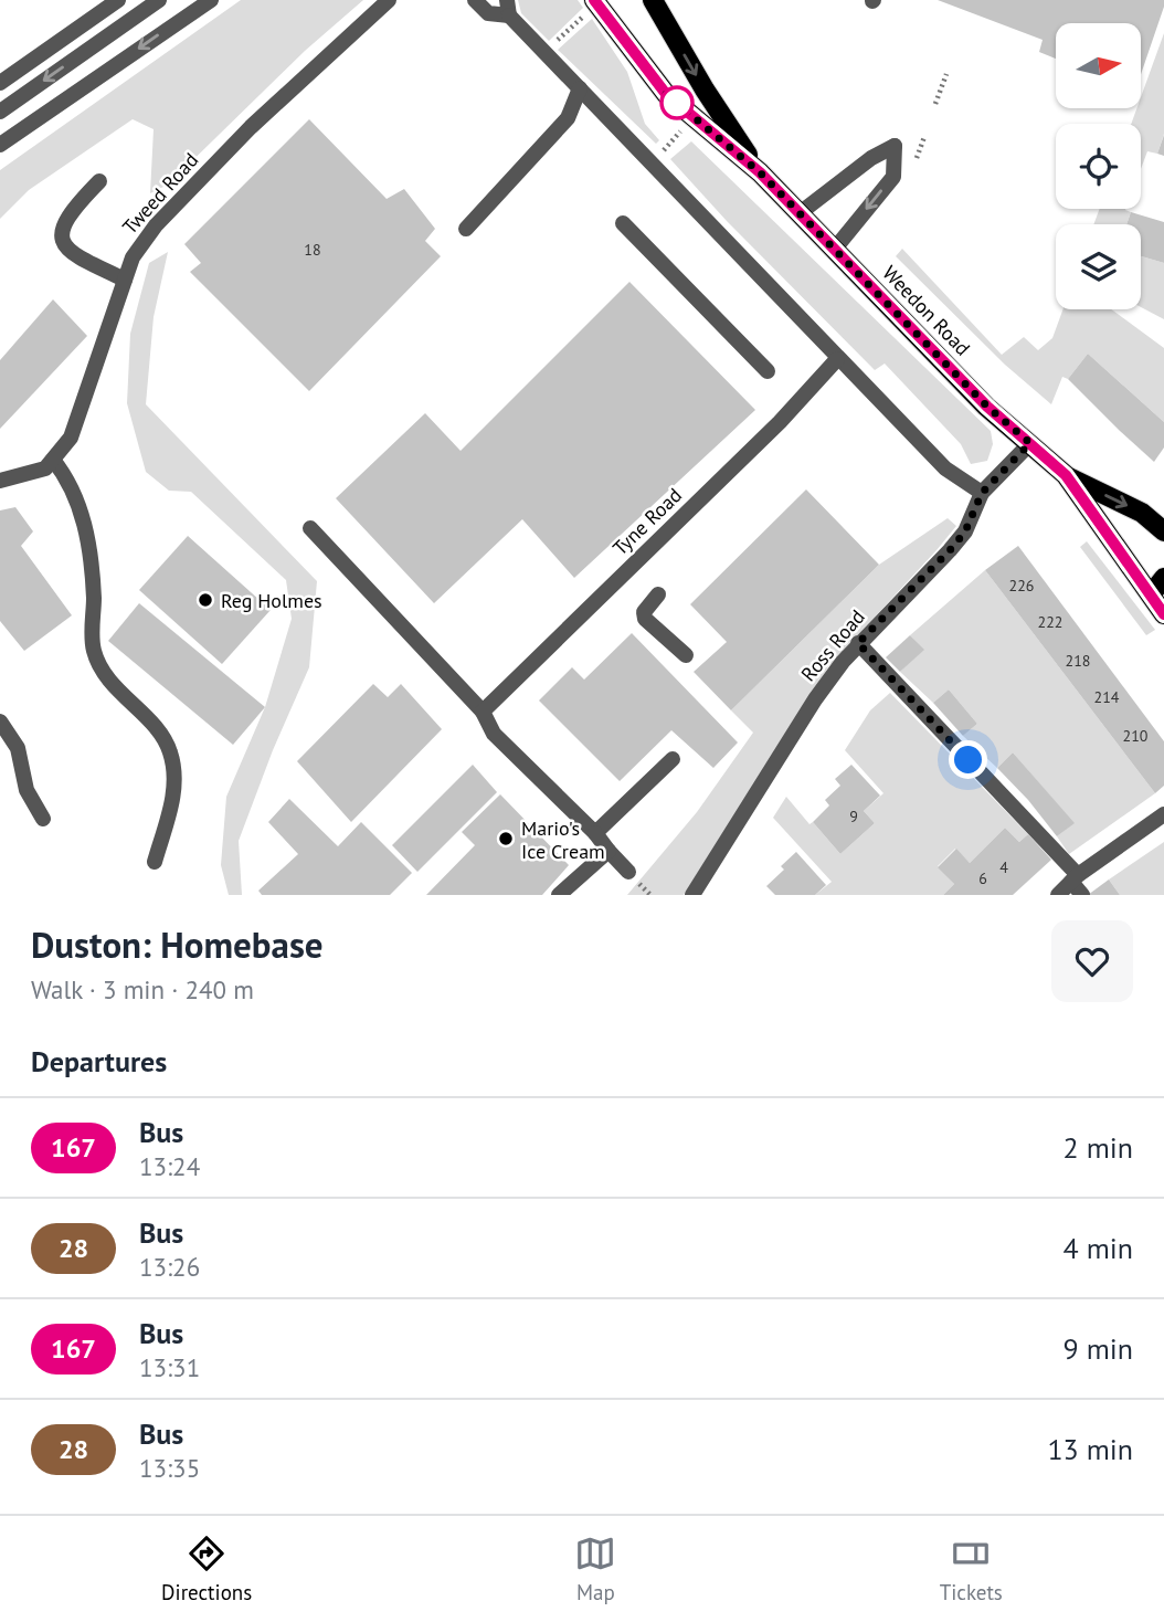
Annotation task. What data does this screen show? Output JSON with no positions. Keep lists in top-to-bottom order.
{
  "streets": {
    "main road": ["Weedon Road"],
    "street": ["Tweed Road", "Tyne Road", "Ross Road"]
  },
  "crossings": [
    ["Weedon Road", "Ross Road"]
  ],
  "places": ["Reg Holmes", "Mario's Ice Cream"],
  "lines": ["bus line 167"],
  "house_numbers": [
    "18",
    "226",
    "222",
    "218",
    "214",
    "210",
    "9",
    "4",
    "6"
  ],
  "north": "right",
  "page": {
    "heading": [
      ["Duston: Homebase", "Walk · 3 min · 240 m"],
      "Departures"
    ],
    "list": [
      {
        "mark": "167",
        "name": "Bus",
        "note": "13:24",
        "value": "2 min"
      },
      {
        "mark": "28",
        "name": "Bus",
        "note": "13:26",
        "value": "4 min"
      },
      {
        "mark": "167",
        "name": "Bus",
        "note": "13:31",
        "value": "9 min"
      },
      {
        "mark": "28",
        "name": "Bus",
        "note": "13:35",
        "value": "13 min"
      }
    ],
    "tabs": ["Directions", "Map", "Tickets"]
  }
}
